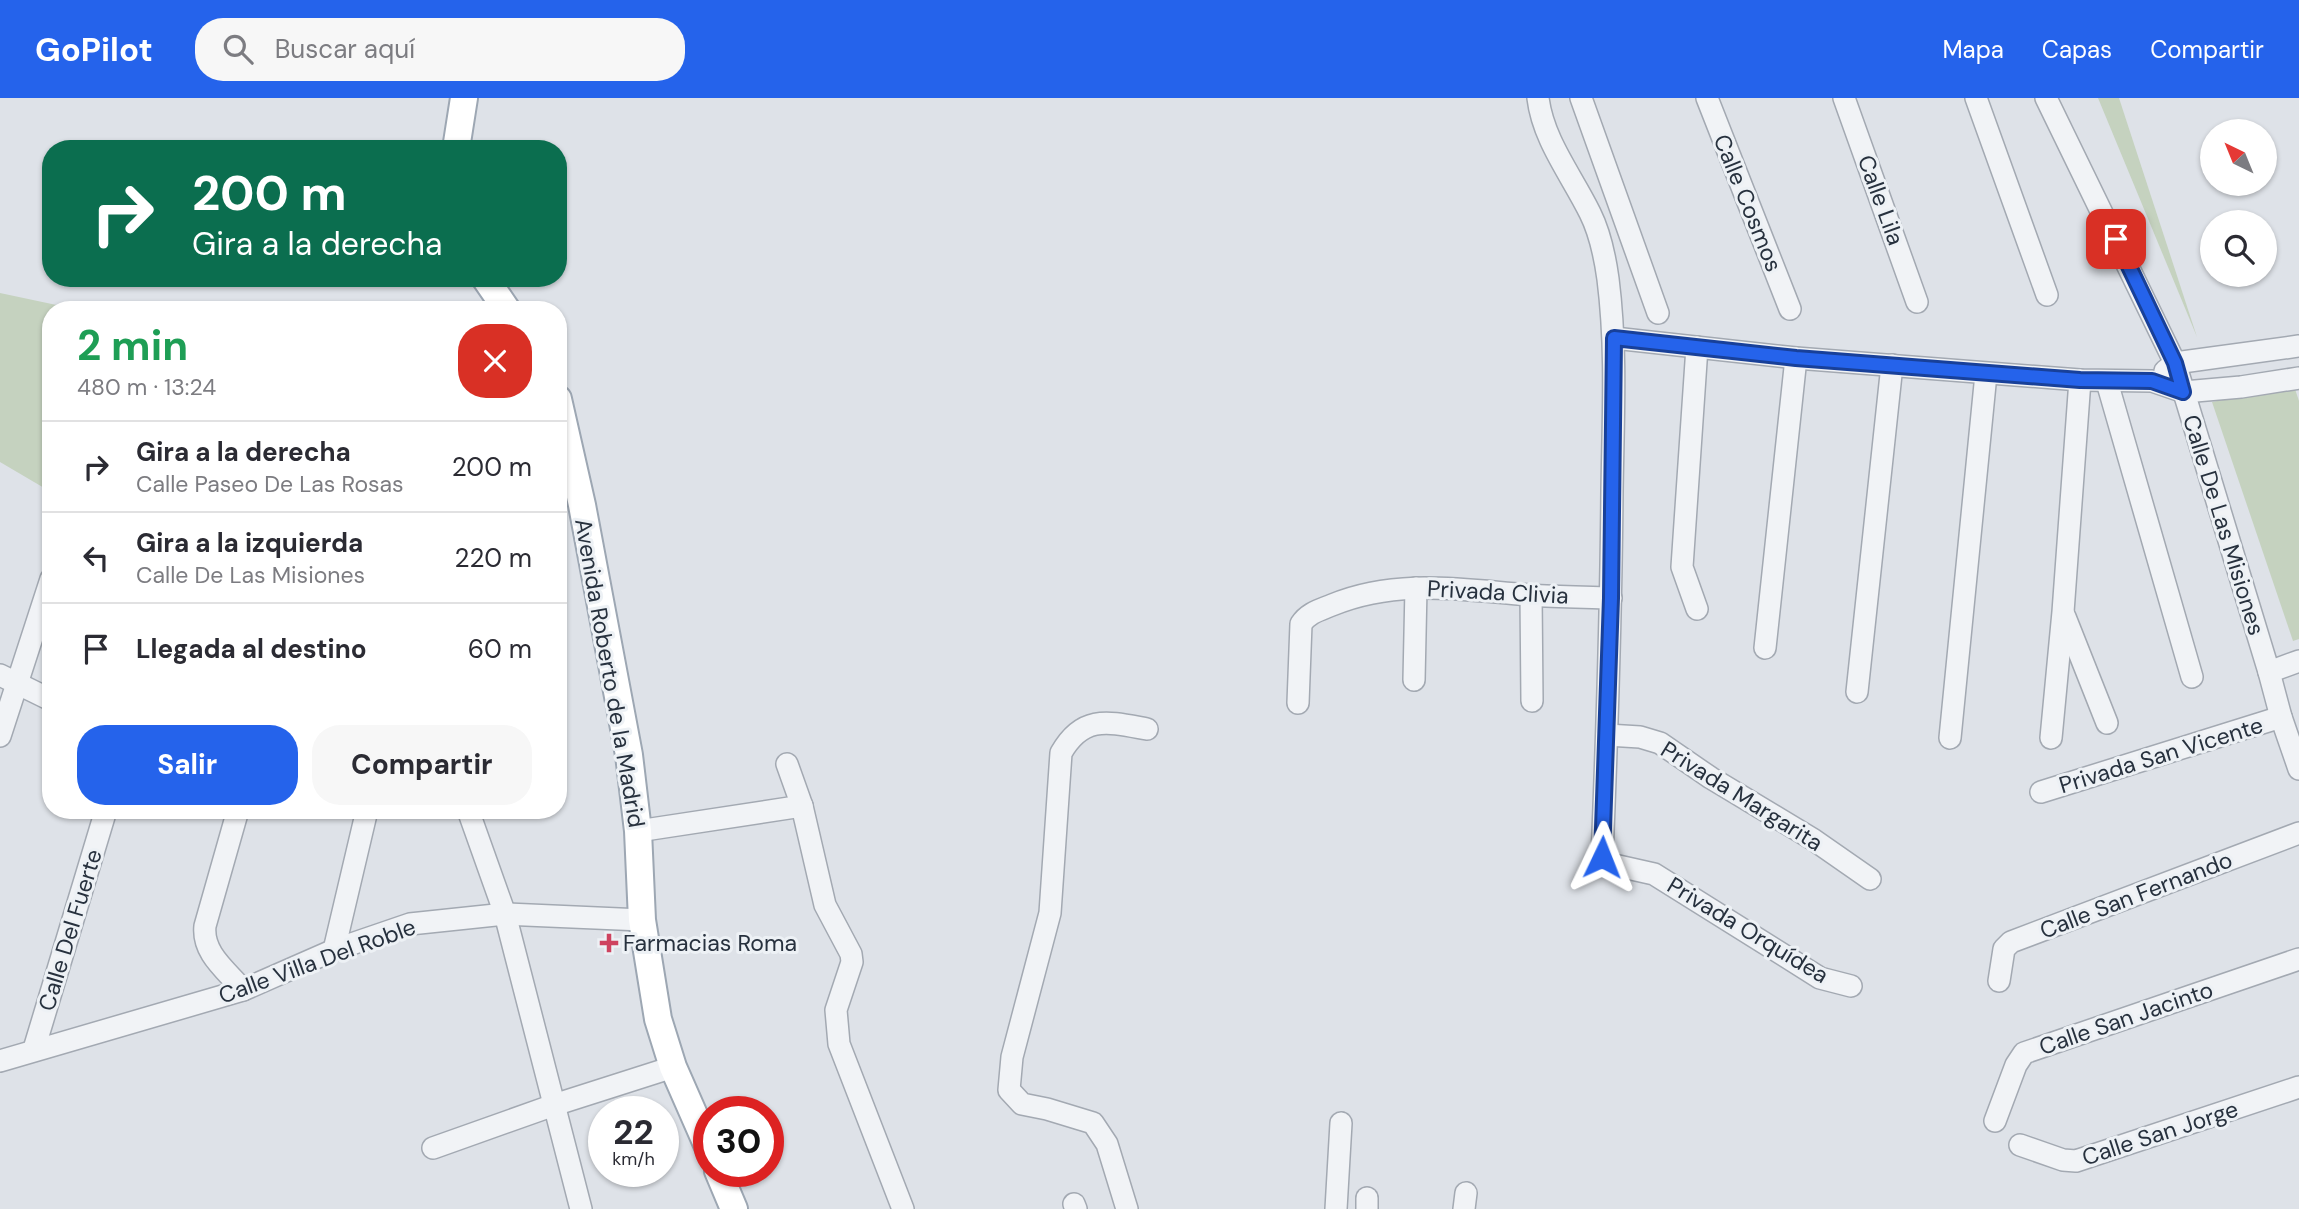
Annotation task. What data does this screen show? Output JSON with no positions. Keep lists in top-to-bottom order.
{
  "streets": {
    "main road": ["Avenida Roberto de la Madrid"],
    "street": [
      "Calle Lila",
      "Calle Cosmos",
      "Calle De Las Misiones",
      "Privada Clivia",
      "Privada San Vicente",
      "Privada Margarita",
      "Calle San Fernando",
      "Calle Del Fuerte",
      "Privada Orquídea",
      "Calle Villa Del Roble",
      "Calle San Jacinto",
      "Calle San Jorge"
    ]
  },
  "crossings": [
    ["Calle De Las Misiones", "Privada San Vicente"],
    ["Avenida Roberto de la Madrid", "Calle Villa Del Roble"],
    ["Privada Margarita", "Privada Orquídea"],
    ["Calle Del Fuerte", "Calle Villa Del Roble"]
  ],
  "places": {
    "health": ["Farmacias Roma"]
  },
  "north": "top left",
  "page": {
    "header": "GoPilot",
    "search": "Buscar aquí",
    "nav": ["Mapa", "Capas", "Compartir"],
    "turn": ["200 m", "Gira a la derecha"],
    "heading": ["2 min", "480 m · 13:24"],
    "list": [
      {
        "name": "Gira a la derecha",
        "note": "Calle Paseo De Las Rosas",
        "value": "200 m"
      },
      {
        "name": "Gira a la izquierda",
        "note": "Calle De Las Misiones",
        "value": "220 m"
      },
      {
        "name": "Llegada al destino",
        "value": "60 m"
      }
    ],
    "buttons": ["Salir", "Compartir"],
    "speed": "22 km/h",
    "limit": "30"
  }
}
